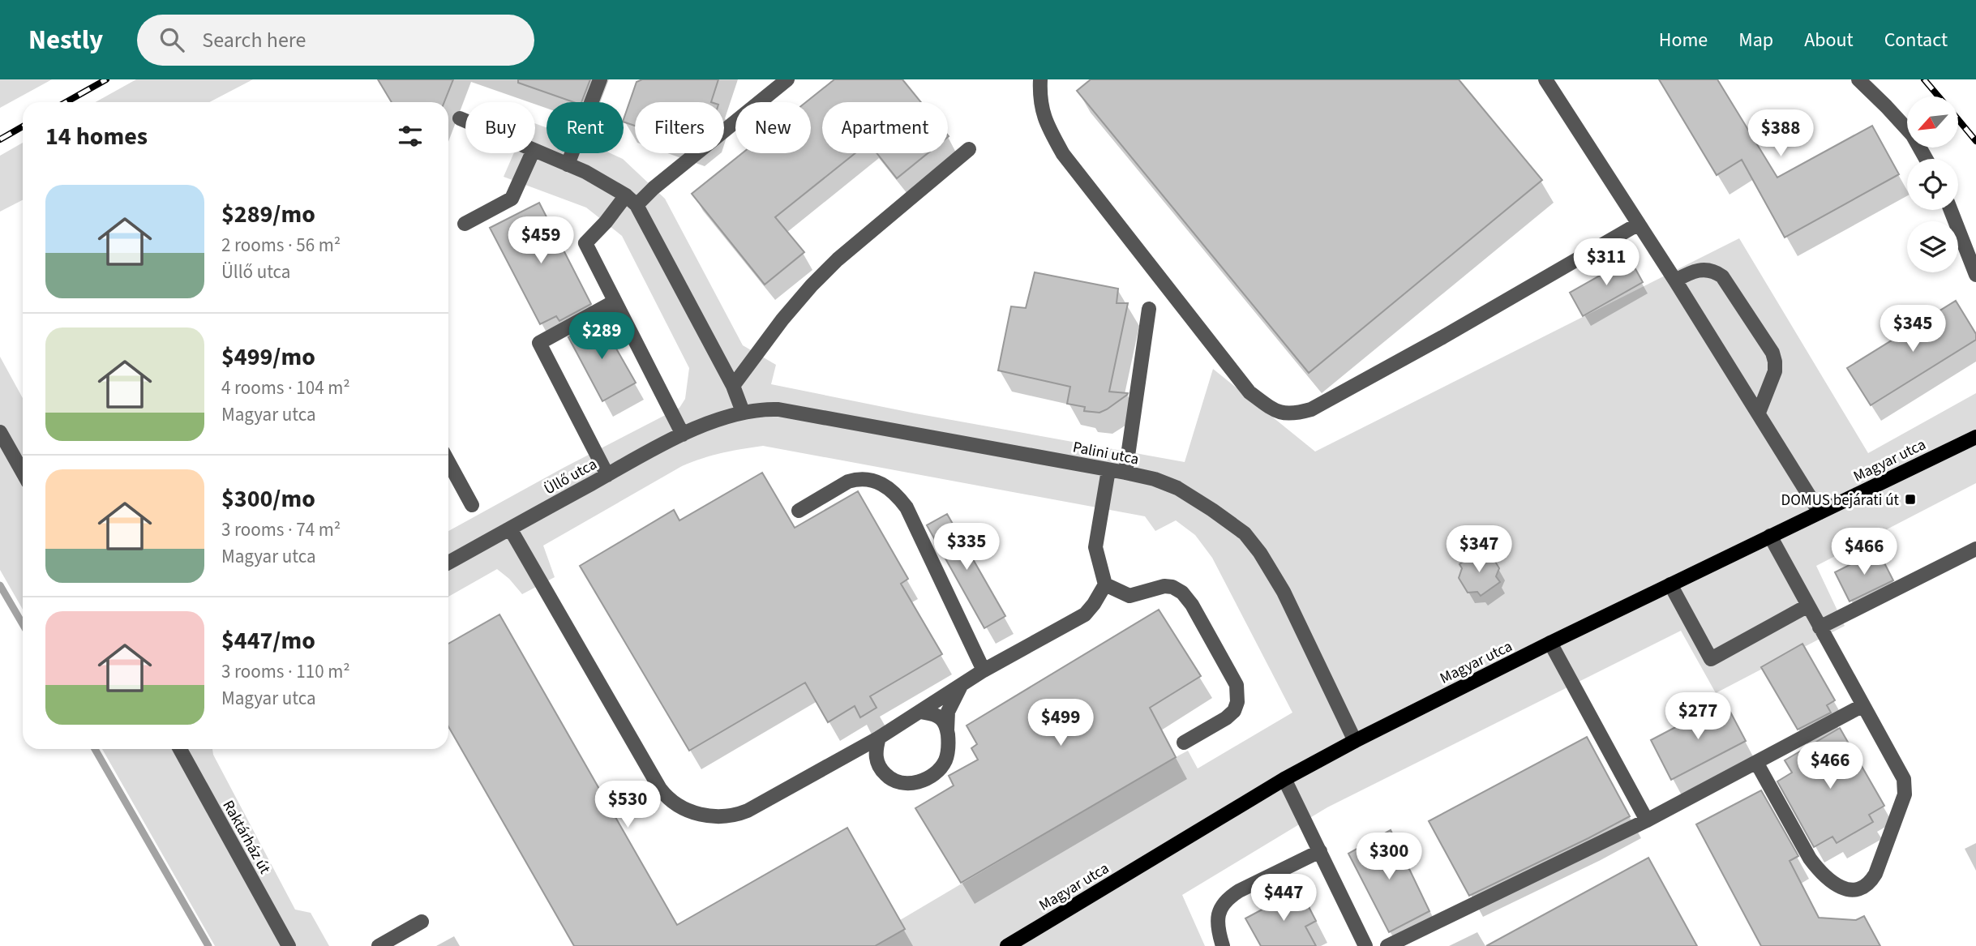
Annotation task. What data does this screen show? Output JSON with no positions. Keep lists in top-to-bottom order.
{
  "streets": {
    "main road": ["Magyar utca"],
    "street": ["Palini utca", "Üllő utca", "Raktárház út"]
  },
  "crossings": [
    ["Palini utca", "Magyar utca"],
    ["Palini utca", "Üllő utca"]
  ],
  "places": {
    "transit": ["DOMUS bejárati út"]
  },
  "north": "bottom left",
  "page": {
    "header": "Nestly",
    "search": "Search here",
    "nav": [
      "Home",
      "Map",
      "About",
      "Contact"
    ],
    "chip": [
      "Buy",
      "Rent",
      "Filters",
      "New",
      "Apartment"
    ],
    "heading": "14 homes",
    "price": [
      "$388",
      "$459",
      "$311",
      "$345",
      "$289",
      "$335",
      "$347",
      "$466",
      "$277",
      "$499",
      "$466",
      "$530",
      "$300",
      "$447"
    ],
    "list": [
      {
        "name": "$289/mo",
        "note": "2 rooms · 56 m² · Üllő utca"
      },
      {
        "name": "$499/mo",
        "note": "4 rooms · 104 m² · Magyar utca"
      },
      {
        "name": "$300/mo",
        "note": "3 rooms · 74 m² · Magyar utca"
      },
      {
        "name": "$447/mo",
        "note": "3 rooms · 110 m² · Magyar utca"
      }
    ]
  }
}
